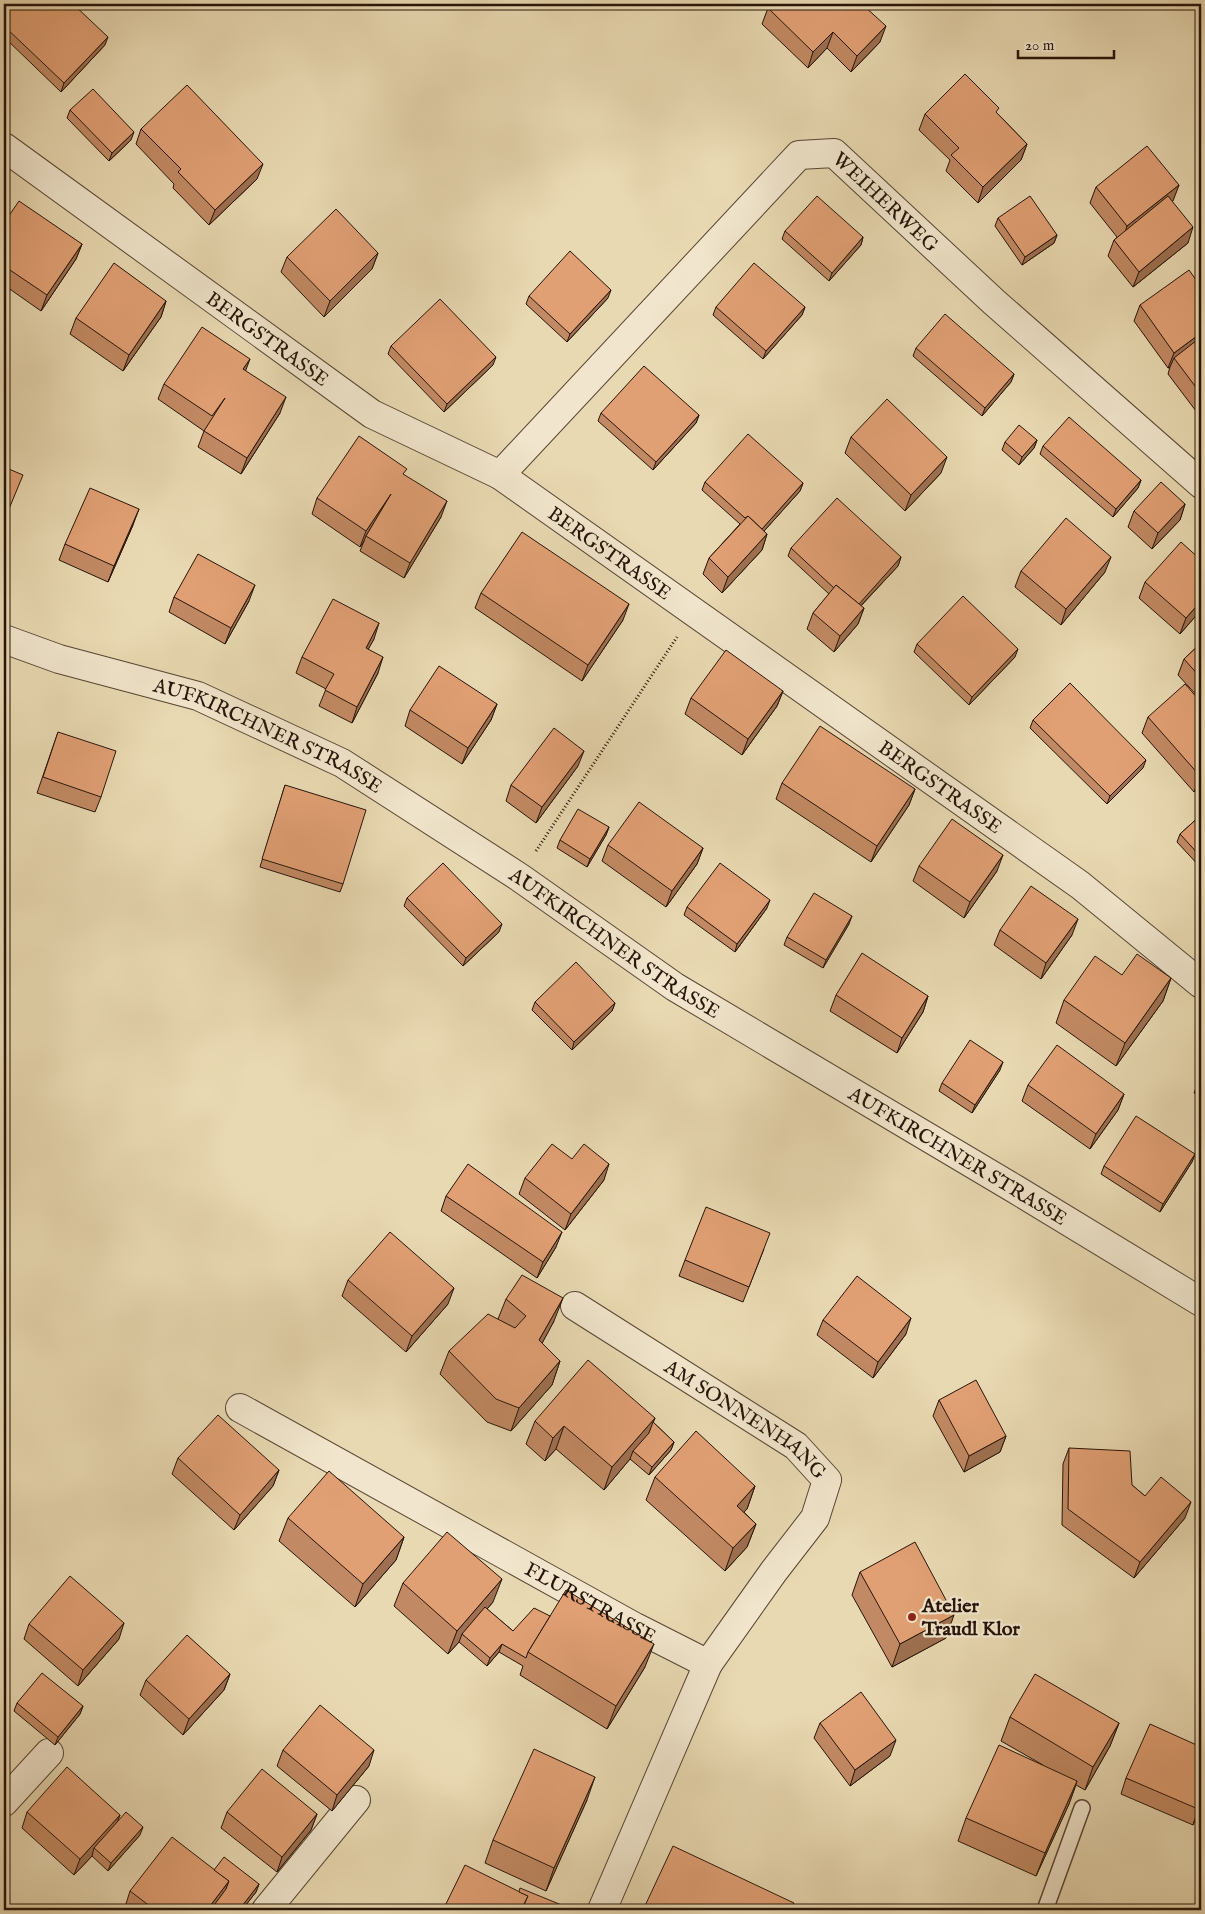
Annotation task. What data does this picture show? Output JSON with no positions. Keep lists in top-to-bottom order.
{
  "streets": {
    "street": [
      "WEIHERWEG",
      "BERGSTRASSE",
      "AUFKIRCHNER STRASSE",
      "AM SONNENHANG",
      "FLURSTRASSE"
    ]
  },
  "crossings": [
    ["WEIHERWEG", "BERGSTRASSE"],
    ["AM SONNENHANG", "FLURSTRASSE"]
  ],
  "places": ["Atelier Traudl Klor"],
  "scale_bar": "20 m"
}
